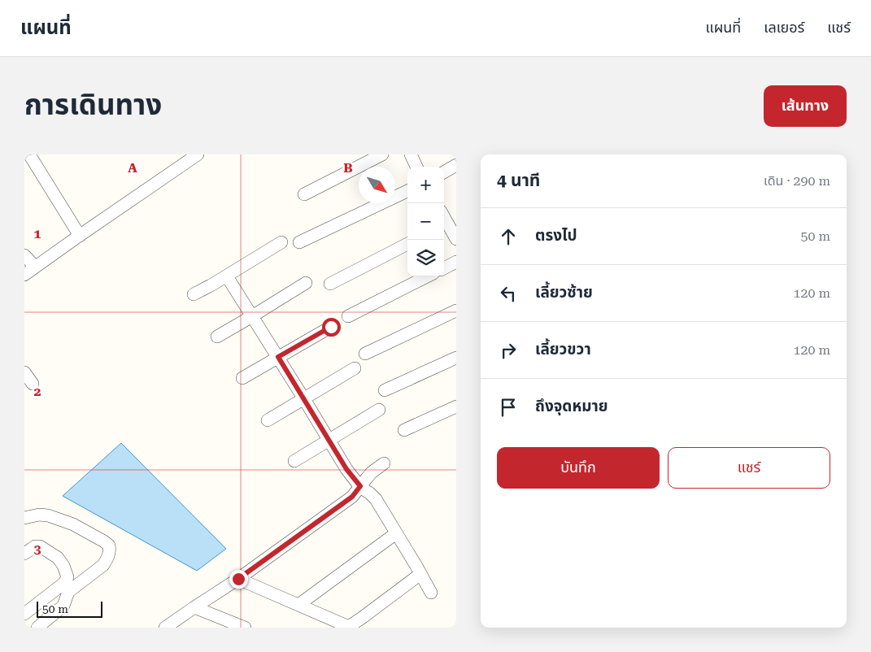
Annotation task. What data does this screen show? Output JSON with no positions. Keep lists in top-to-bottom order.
{
  "scale_bar": "50 m",
  "north": "bottom right",
  "page": {
    "header": "แผนที่",
    "nav": ["แผนที่", "เลเยอร์", "แชร์"],
    "title": "การเดินทาง",
    "buttons": [
      "เส้นทาง",
      ["บันทึก", "แชร์"]
    ],
    "heading": ["4 นาที", "เดิน · 290 m"],
    "map_buttons": ["+", "−"],
    "list": [
      ["ตรงไป", "50 m"],
      ["เลี้ยวซ้าย", "120 m"],
      ["เลี้ยวขวา", "120 m"],
      "ถึงจุดหมาย"
    ],
    "scale": "50 m"
  },
  "grid": {
    "columns": ["A", "B"],
    "rows": ["1", "2", "3"]
  }
}
